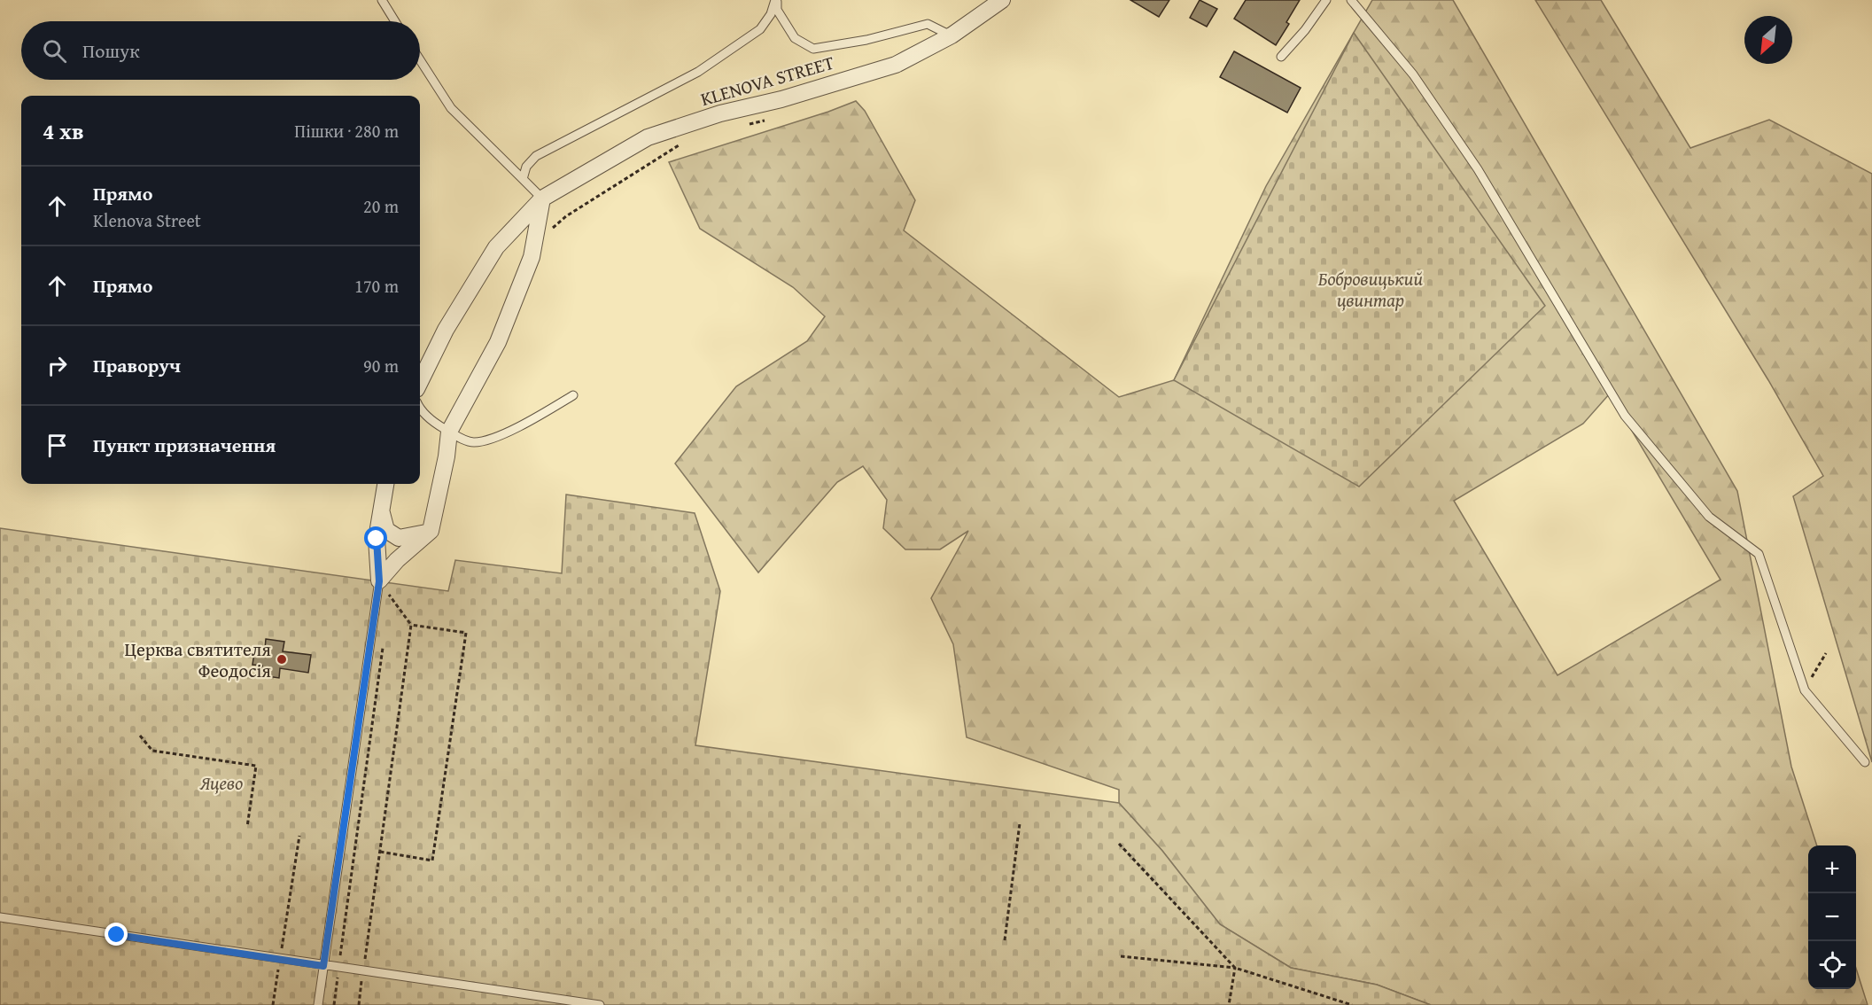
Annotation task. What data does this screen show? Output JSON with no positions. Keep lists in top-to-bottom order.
{
  "streets": {
    "street": ["KLENOVA STREET"]
  },
  "parks": ["Бобровицький цвинтар", "Яцево"],
  "places": ["Церква святителя Феодосія"],
  "north": "bottom left",
  "page": {
    "search": "Пошук",
    "heading": ["4 хв", "Пішки · 280 m"],
    "list": [
      ["Прямо", "Klenova Street", "20 m"],
      ["Прямо", "170 m"],
      ["Праворуч", "90 m"],
      "Пункт призначення"
    ],
    "map_buttons": ["+", "−"]
  }
}
